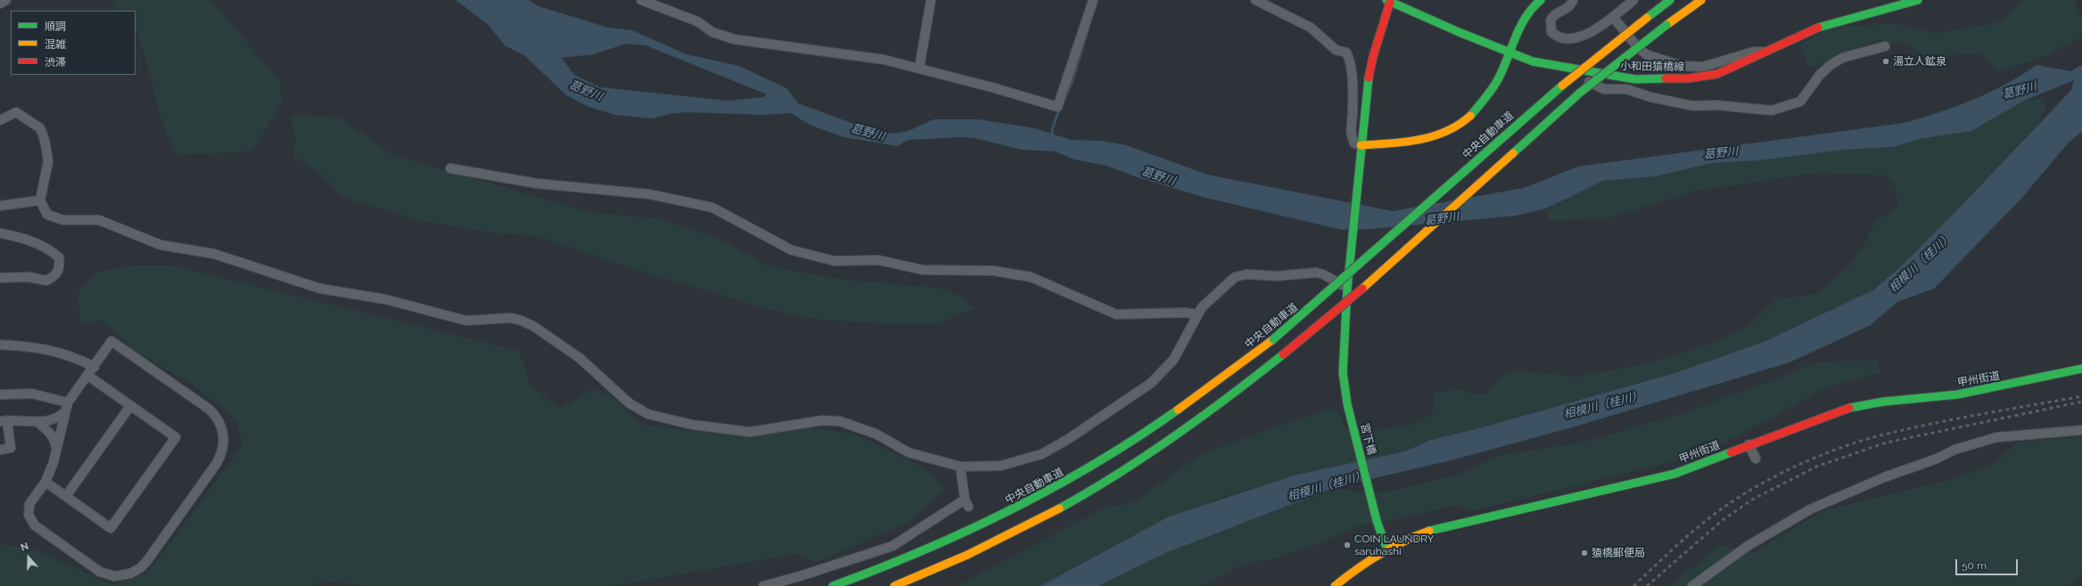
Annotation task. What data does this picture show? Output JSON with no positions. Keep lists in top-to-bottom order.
{
  "streets": {
    "main road": [
      "小和田猿橋線",
      "中央自動車道",
      "甲州街道",
      "宮下橋"
    ]
  },
  "crossings": [
    ["小和田猿橋線", "宮下橋"],
    ["甲州街道", "宮下橋"]
  ],
  "water": ["葛野川", "相模川（桂川）"],
  "places": ["湯立人鉱泉", "COIN LAUNDRY saruhashi", "猿橋郵便局"],
  "legend": ["順調", "混雑", "渋滞"],
  "scale_bar": "50 m",
  "north": "top"
}
